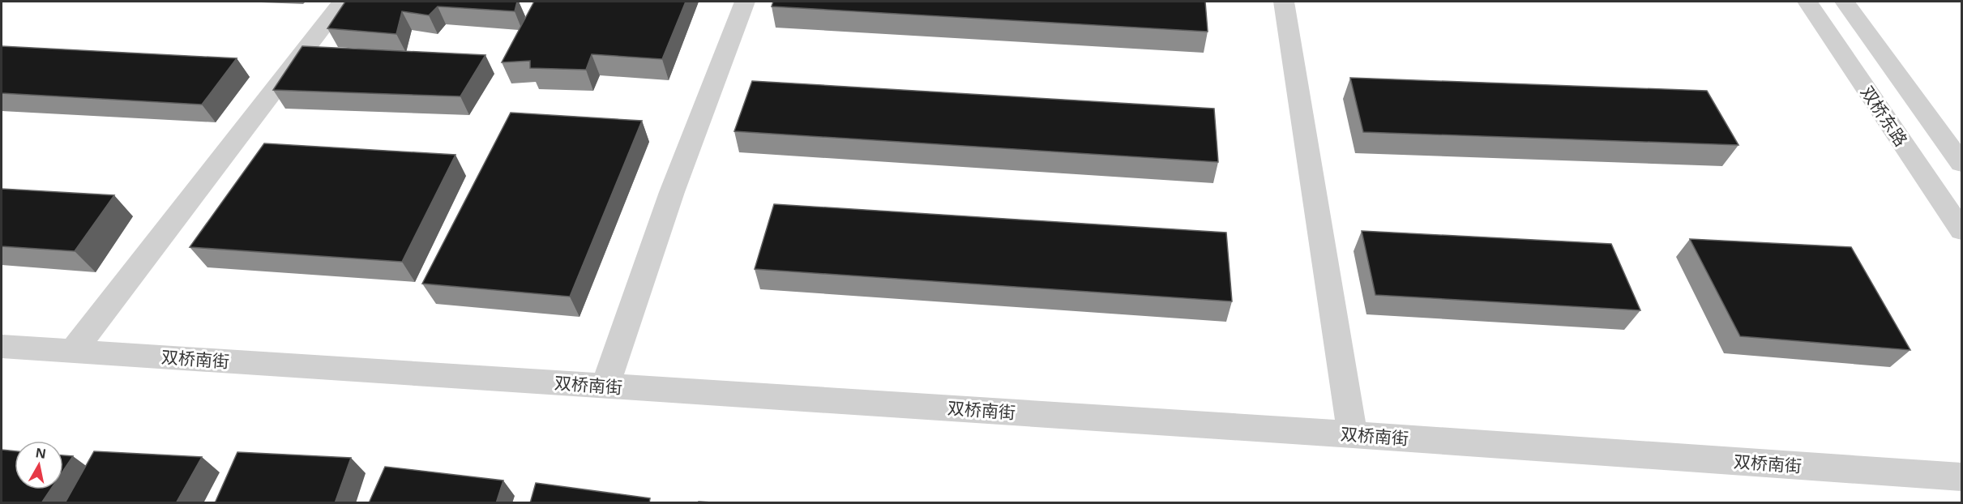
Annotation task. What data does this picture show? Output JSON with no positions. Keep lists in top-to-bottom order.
{
  "streets": {
    "street": ["双桥东路", "双桥南街"]
  },
  "north": "top"
}
